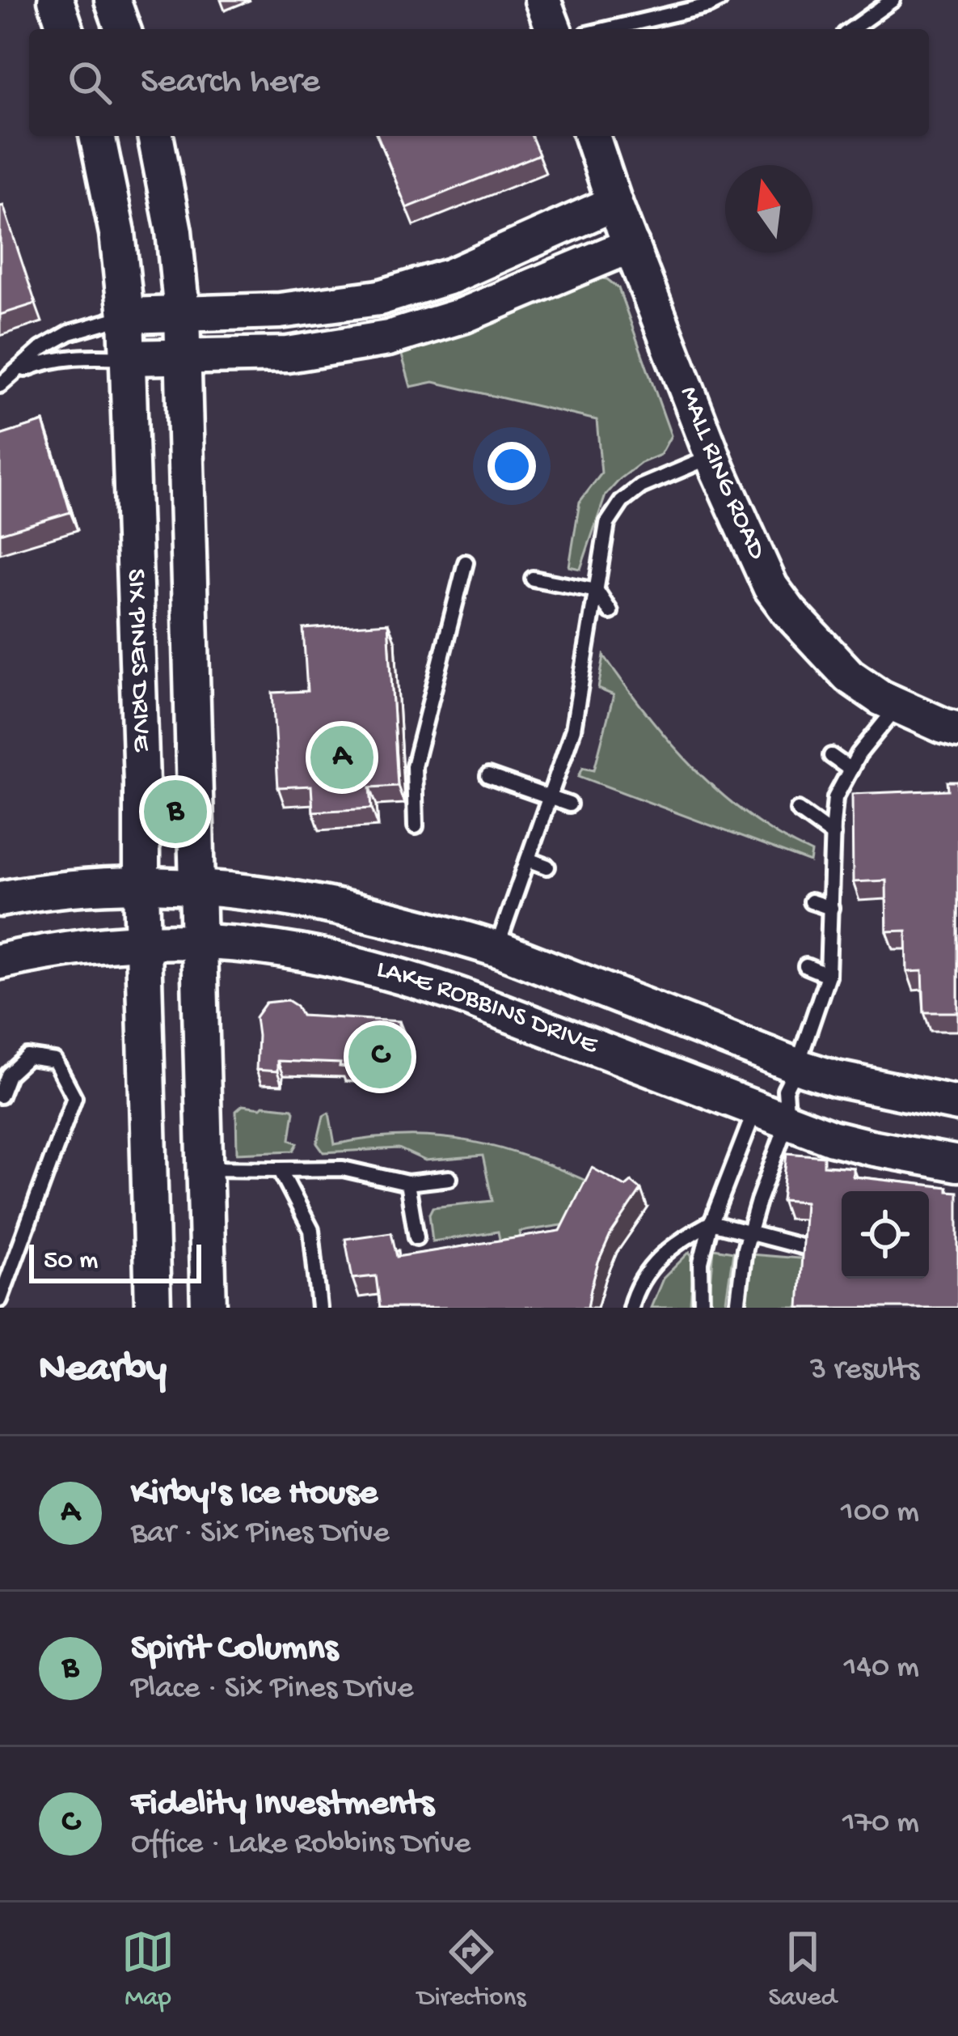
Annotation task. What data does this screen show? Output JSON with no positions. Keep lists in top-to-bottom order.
{
  "streets": {
    "street": ["MALL RING ROAD", "SIX PINES DRIVE", "LAKE ROBBINS DRIVE"]
  },
  "crossings": [
    ["SIX PINES DRIVE", "LAKE ROBBINS DRIVE"]
  ],
  "scale_bar": "50 m",
  "north": "top",
  "page": {
    "search": "Search here",
    "pins": ["A", "B", "C"],
    "scale": "50 m",
    "heading": ["Nearby", "3 results"],
    "list": [
      {
        "mark": "A",
        "name": "Kirby's Ice House",
        "note": "Bar · Six Pines Drive",
        "value": "100 m"
      },
      {
        "mark": "B",
        "name": "Spirit Columns",
        "note": "Place · Six Pines Drive",
        "value": "140 m"
      },
      {
        "mark": "C",
        "name": "Fidelity Investments",
        "note": "Office · Lake Robbins Drive",
        "value": "170 m"
      }
    ],
    "nav": ["Map", "Directions", "Saved"]
  }
}
